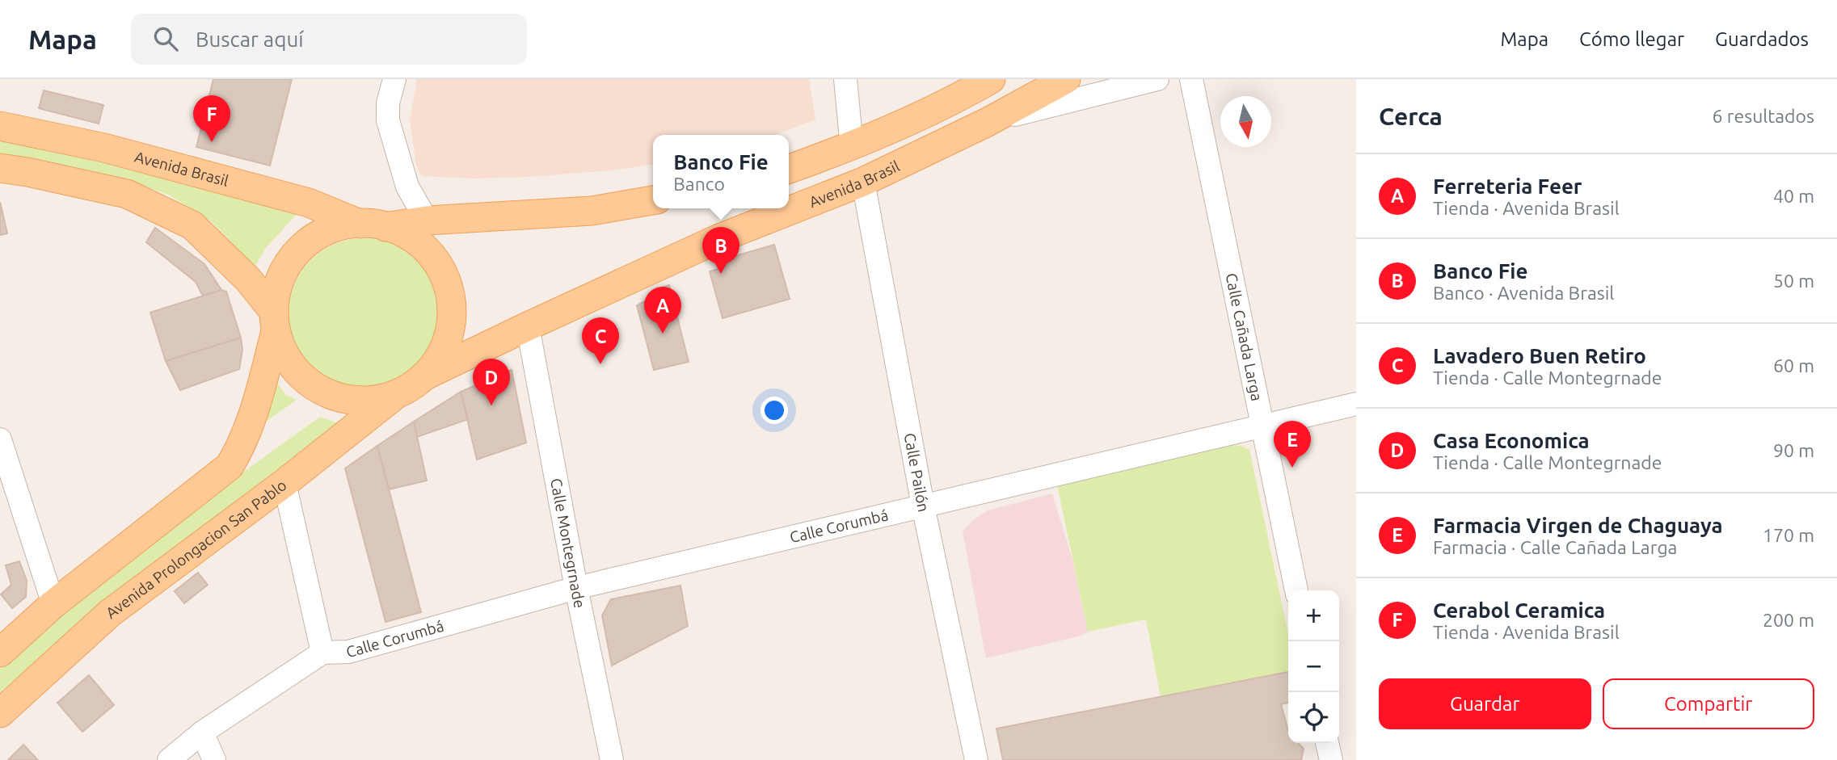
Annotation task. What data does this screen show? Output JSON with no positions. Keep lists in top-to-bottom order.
{
  "streets": {
    "main road": ["Avenida Brasil", "Avenida Prolongacion San Pablo"],
    "street": [
      "Calle Cañada Larga",
      "Calle Pailón",
      "Calle Corumbá",
      "Calle Montegrnade"
    ]
  },
  "crossings": [
    ["Avenida Brasil", "Calle Pailón"],
    ["Avenida Brasil", "Calle Montegrnade"],
    ["Avenida Brasil", "Avenida Prolongacion San Pablo"],
    ["Calle Cañada Larga", "Calle Corumbá"],
    ["Calle Pailón", "Calle Corumbá"],
    ["Calle Corumbá", "Calle Montegrnade"],
    ["Calle Corumbá", "Avenida Prolongacion San Pablo"]
  ],
  "north": "bottom",
  "page": {
    "header": "Mapa",
    "search": "Buscar aquí",
    "nav": ["Mapa", "Cómo llegar", "Guardados"],
    "heading": ["Cerca", "6 resultados"],
    "pins": [
      "F",
      "B",
      "A",
      "C",
      "D",
      "E"
    ],
    "popup": ["Banco Fie", "Banco"],
    "list": [
      {
        "mark": "A",
        "name": "Ferreteria Feer",
        "note": "Tienda · Avenida Brasil",
        "value": "40 m"
      },
      {
        "mark": "B",
        "name": "Banco Fie",
        "note": "Banco · Avenida Brasil",
        "value": "50 m"
      },
      {
        "mark": "C",
        "name": "Lavadero Buen Retiro",
        "note": "Tienda · Calle Montegrnade",
        "value": "60 m"
      },
      {
        "mark": "D",
        "name": "Casa Economica",
        "note": "Tienda · Calle Montegrnade",
        "value": "90 m"
      },
      {
        "mark": "E",
        "name": "Farmacia Virgen de Chaguaya",
        "note": "Farmacia · Calle Cañada Larga",
        "value": "170 m"
      },
      {
        "mark": "F",
        "name": "Cerabol Ceramica",
        "note": "Tienda · Avenida Brasil",
        "value": "200 m"
      }
    ],
    "map_buttons": ["+", "−"],
    "buttons": ["Guardar", "Compartir"]
  }
}
